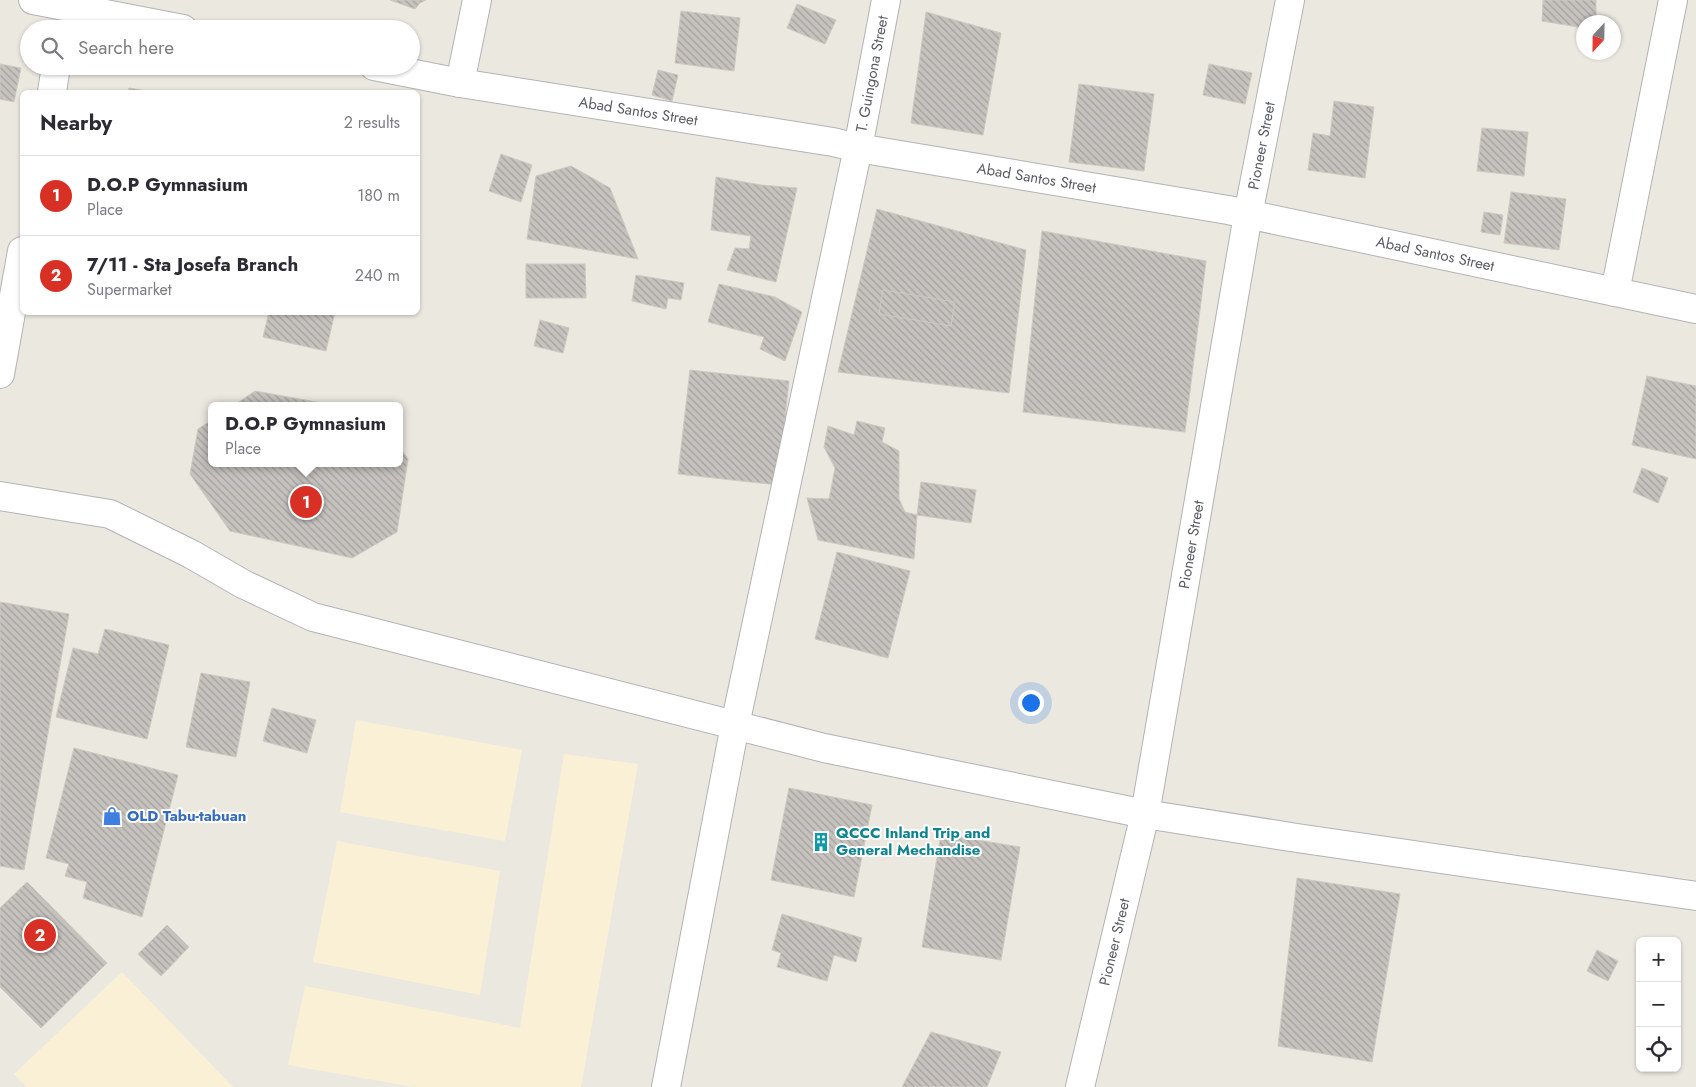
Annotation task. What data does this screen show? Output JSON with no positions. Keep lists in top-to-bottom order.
{
  "streets": {
    "street": ["T. Guingona Street", "Abad Santos Street", "Pioneer Street"]
  },
  "crossings": [
    ["T. Guingona Street", "Abad Santos Street"],
    ["Abad Santos Street", "Pioneer Street"]
  ],
  "places": {
    "shop": ["OLD Tabu-tabuan"],
    "building": ["QCCC Inland Trip and General Mechandise"]
  },
  "north": "bottom",
  "page": {
    "search": "Search here",
    "heading": ["Nearby", "2 results"],
    "list": [
      {
        "mark": "1",
        "name": "D.O.P Gymnasium",
        "note": "Place",
        "value": "180 m"
      },
      {
        "mark": "2",
        "name": "7/11 - Sta Josefa Branch",
        "note": "Supermarket",
        "value": "240 m"
      }
    ],
    "popup": ["D.O.P Gymnasium", "Place"],
    "pins": ["1", "2"],
    "map_buttons": ["+", "−"]
  }
}
